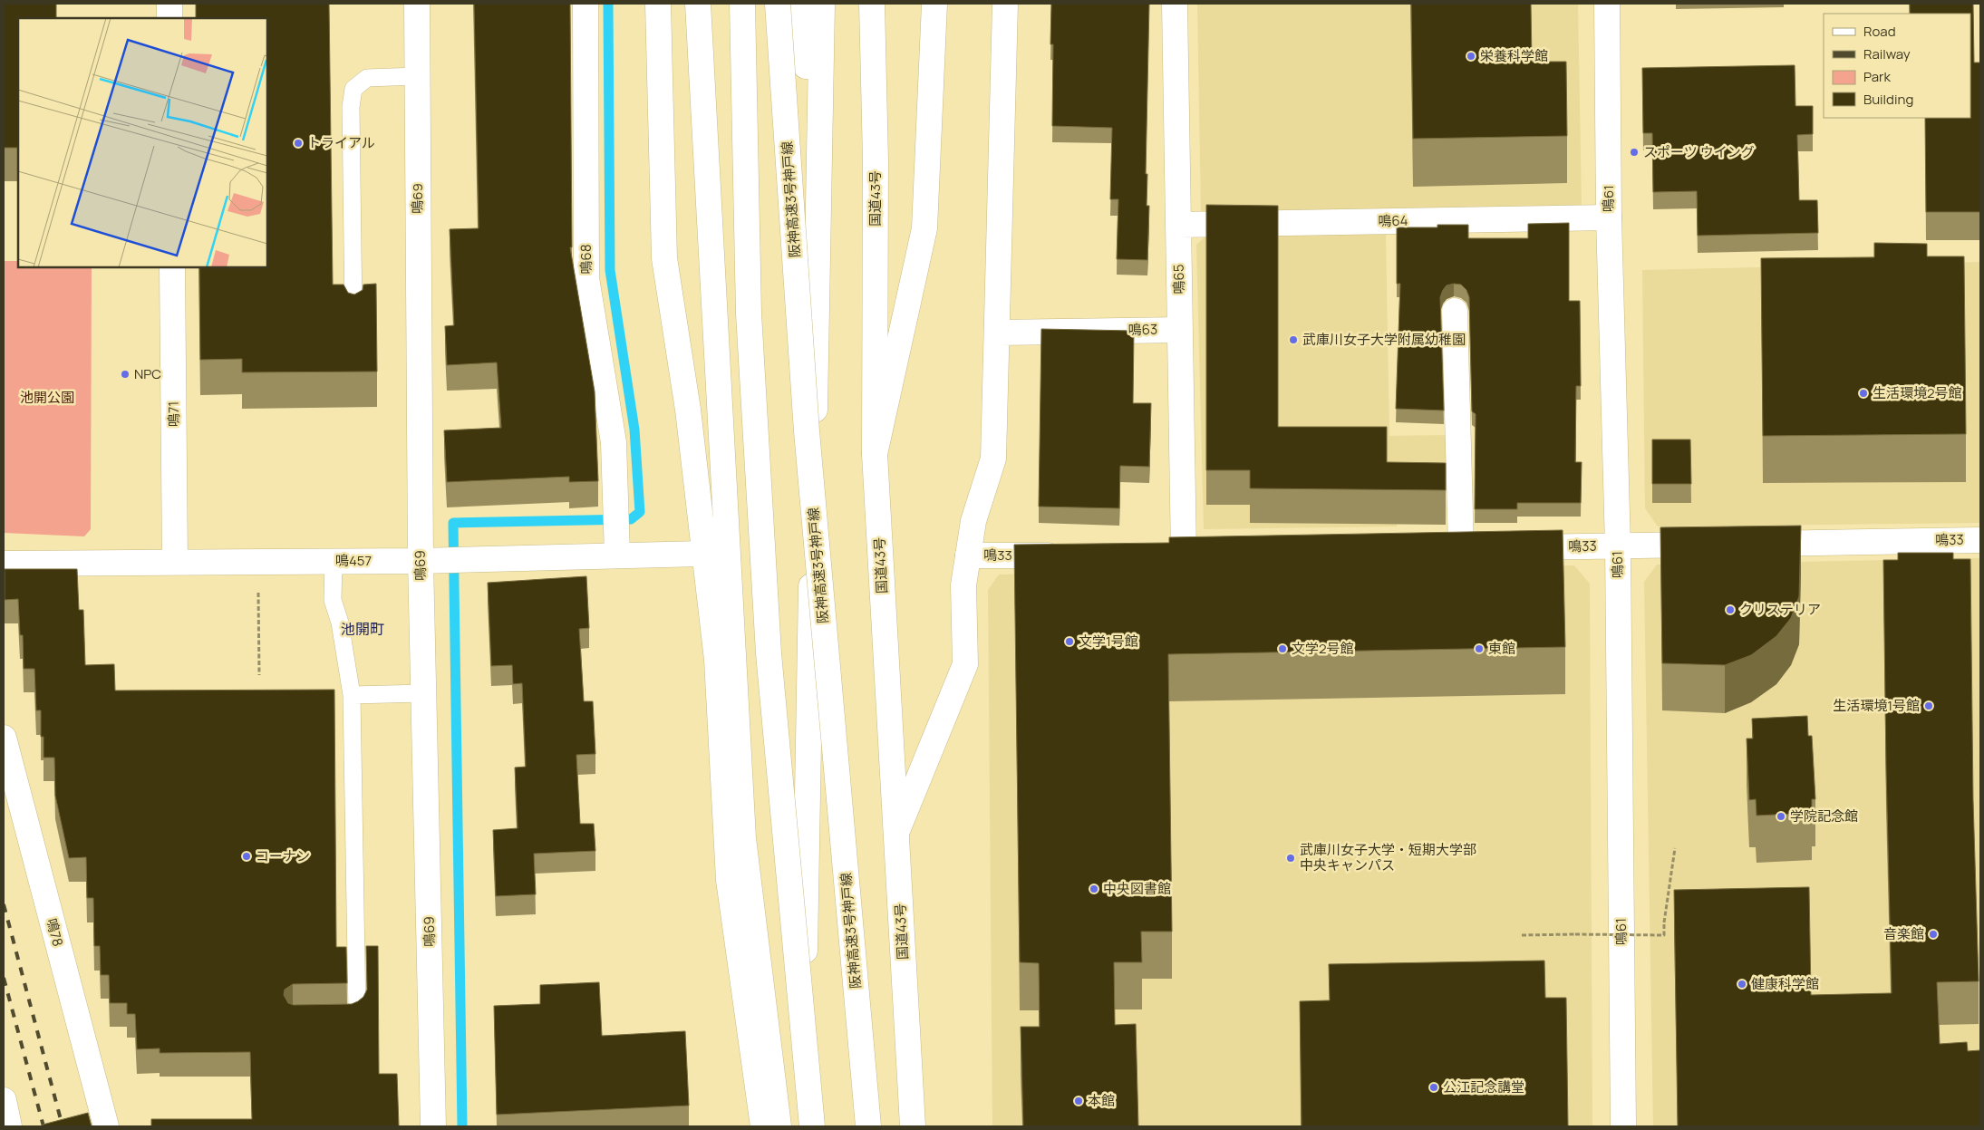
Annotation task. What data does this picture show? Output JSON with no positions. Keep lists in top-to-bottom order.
{
  "streets": {
    "main road": [
      "鳴69",
      "国道43号",
      "鳴61",
      "阪神高速3号神戸線",
      "鳴64",
      "鳴68",
      "鳴65",
      "鳴63",
      "鳴71",
      "鳴33",
      "鳴457",
      "鳴78"
    ]
  },
  "crossings": [
    ["鳴69", "鳴457"],
    ["鳴61", "鳴64"],
    ["鳴61", "鳴33"],
    ["鳴64", "鳴65"],
    ["鳴68", "鳴457"],
    ["鳴65", "鳴63"],
    ["鳴71", "鳴457"]
  ],
  "districts": ["池開町"],
  "parks": ["池開公園"],
  "places": [
    "栄養科学館",
    "トライアル",
    "スポーツ ウイング",
    "武庫川女子大学附属幼稚園",
    "NPC",
    "生活環境2号館",
    "クリステリア",
    "文学1号館",
    "文学2号館",
    "東館",
    "生活環境1号館",
    "学院記念館",
    "コーナン",
    "武庫川女子大学・短期大学部 中央キャンパス",
    "中央図書館",
    "音楽館",
    "健康科学館",
    "公江記念講堂",
    "本館"
  ],
  "legend": [
    "Road",
    "Railway",
    "Park",
    "Building"
  ]
}
